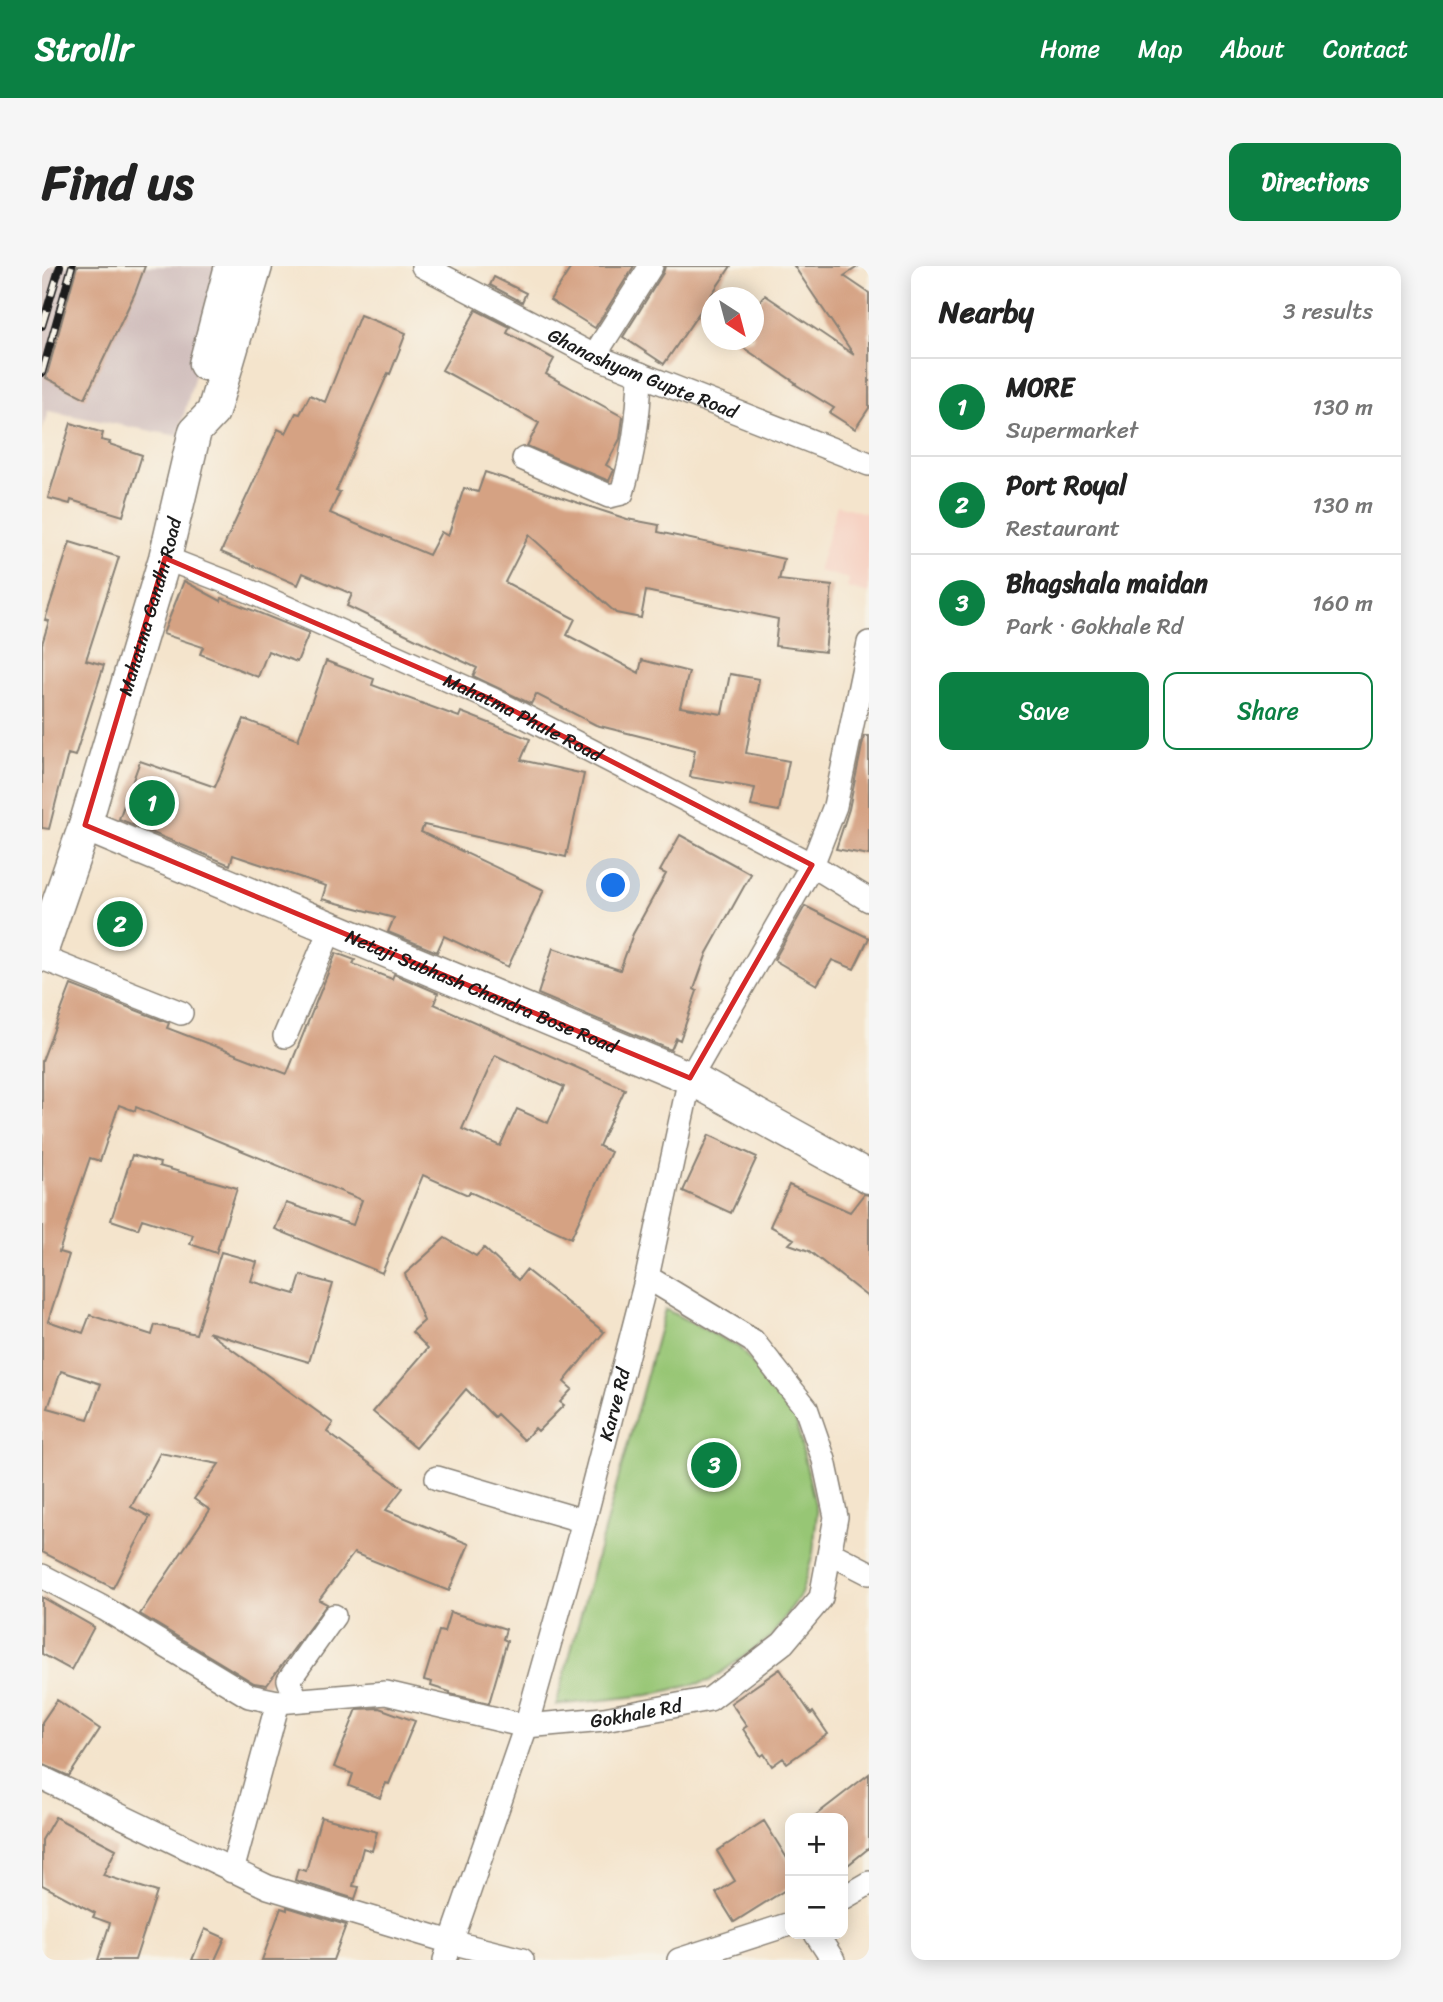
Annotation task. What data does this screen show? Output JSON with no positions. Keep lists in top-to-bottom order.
{
  "streets": {
    "street": [
      "Ghanashyam Gupte Road",
      "Mahatma Gandhi Road",
      "Mahatma Phule Road",
      "Netaji Subhash Chandra Bose Road",
      "Karve Rd",
      "Gokhale Rd"
    ]
  },
  "crossings": [
    ["Mahatma Gandhi Road", "Mahatma Phule Road"],
    ["Mahatma Gandhi Road", "Netaji Subhash Chandra Bose Road"],
    ["Mahatma Phule Road", "Karve Rd"],
    ["Netaji Subhash Chandra Bose Road", "Karve Rd"],
    ["Karve Rd", "Gokhale Rd"]
  ],
  "north": "bottom right",
  "page": {
    "header": "Strollr",
    "nav": [
      "Home",
      "Map",
      "About",
      "Contact"
    ],
    "title": "Find us",
    "buttons": [
      "Directions",
      ["Save", "Share"]
    ],
    "heading": ["Nearby", "3 results"],
    "list": [
      {
        "mark": "1",
        "name": "MORE",
        "note": "Supermarket",
        "value": "130 m"
      },
      {
        "mark": "2",
        "name": "Port Royal",
        "note": "Restaurant",
        "value": "130 m"
      },
      {
        "mark": "3",
        "name": "Bhagshala maidan",
        "note": "Park · Gokhale Rd",
        "value": "160 m"
      }
    ],
    "pins": ["1", "2", "3"],
    "map_buttons": ["+", "−"]
  }
}
